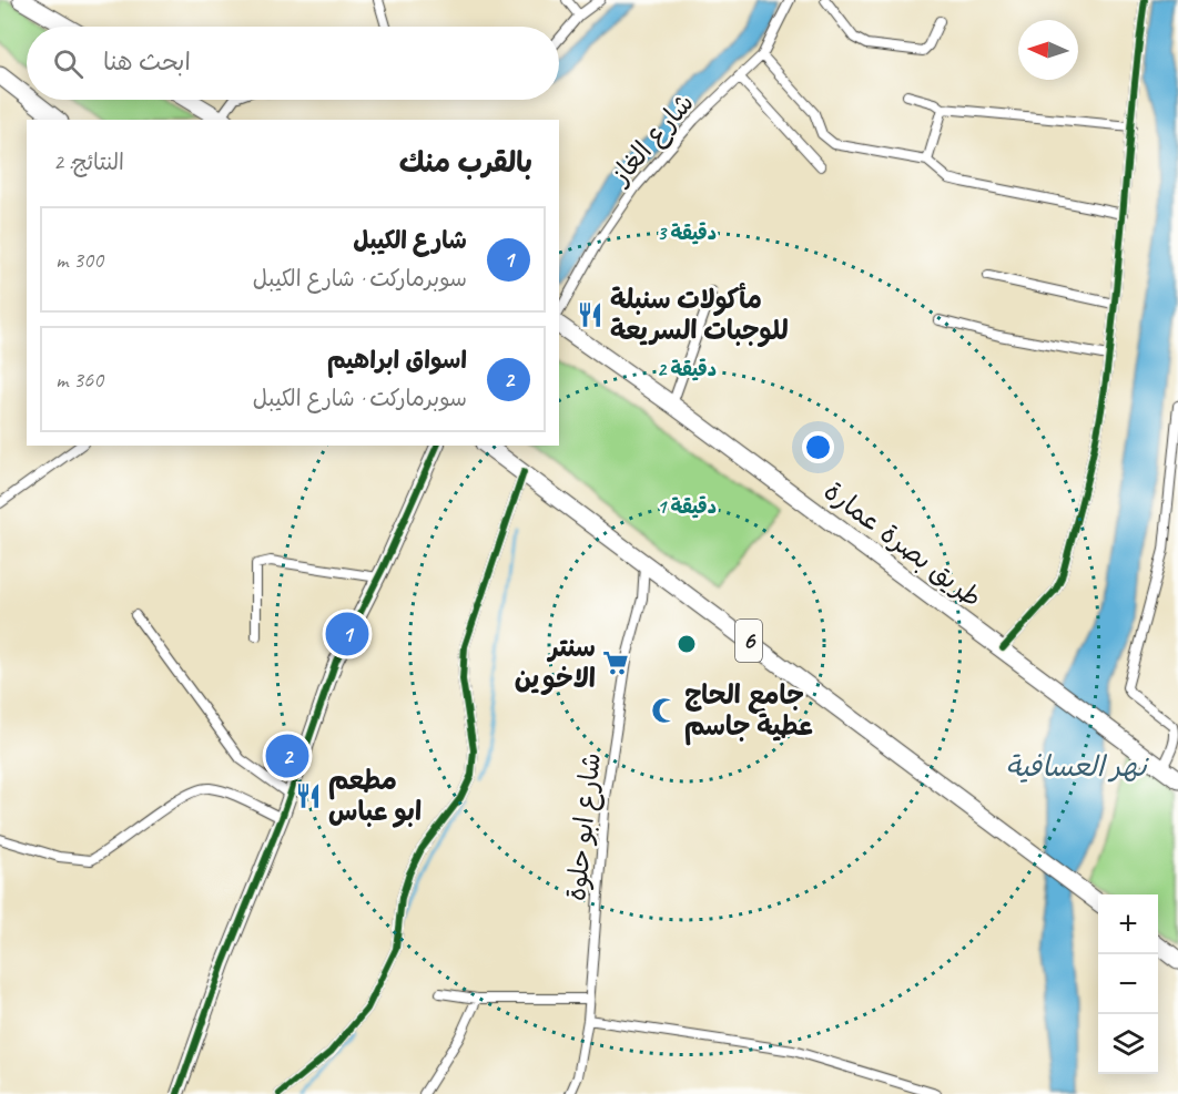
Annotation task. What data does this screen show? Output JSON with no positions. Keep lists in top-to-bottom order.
{
  "streets": {
    "highway": ["طريق بصرة عمارة", "6"],
    "street": ["شارع الغاز", "شارع ابو حلوة"]
  },
  "crossings": [
    ["6", "شارع ابو حلوة"]
  ],
  "water": ["نهر العسافية"],
  "places": {
    "restaurant": ["مأكولات سنبلة للوجبات السريعة", "مطعم ابو عباس"],
    "supermarket": ["سنتر الاخوين"],
    "mosque": ["جامع الحاج عطية جاسم"]
  },
  "north": "left",
  "page": {
    "search": "ابحث هنا",
    "heading": ["بالقرب منك", "النتائج: 2"],
    "list": [
      {
        "mark": "1",
        "name": "شارع الكيبل",
        "note": "سوبرماركت · شارع الكيبل",
        "value": "300 m"
      },
      {
        "mark": "2",
        "name": "اسواق ابراهيم",
        "note": "سوبرماركت · شارع الكيبل",
        "value": "360 m"
      }
    ],
    "pins": ["1", "2"],
    "map_buttons": ["+", "−"]
  },
  "rings": ["3 دقيقة", "2 دقيقة", "1 دقيقة"]
}
